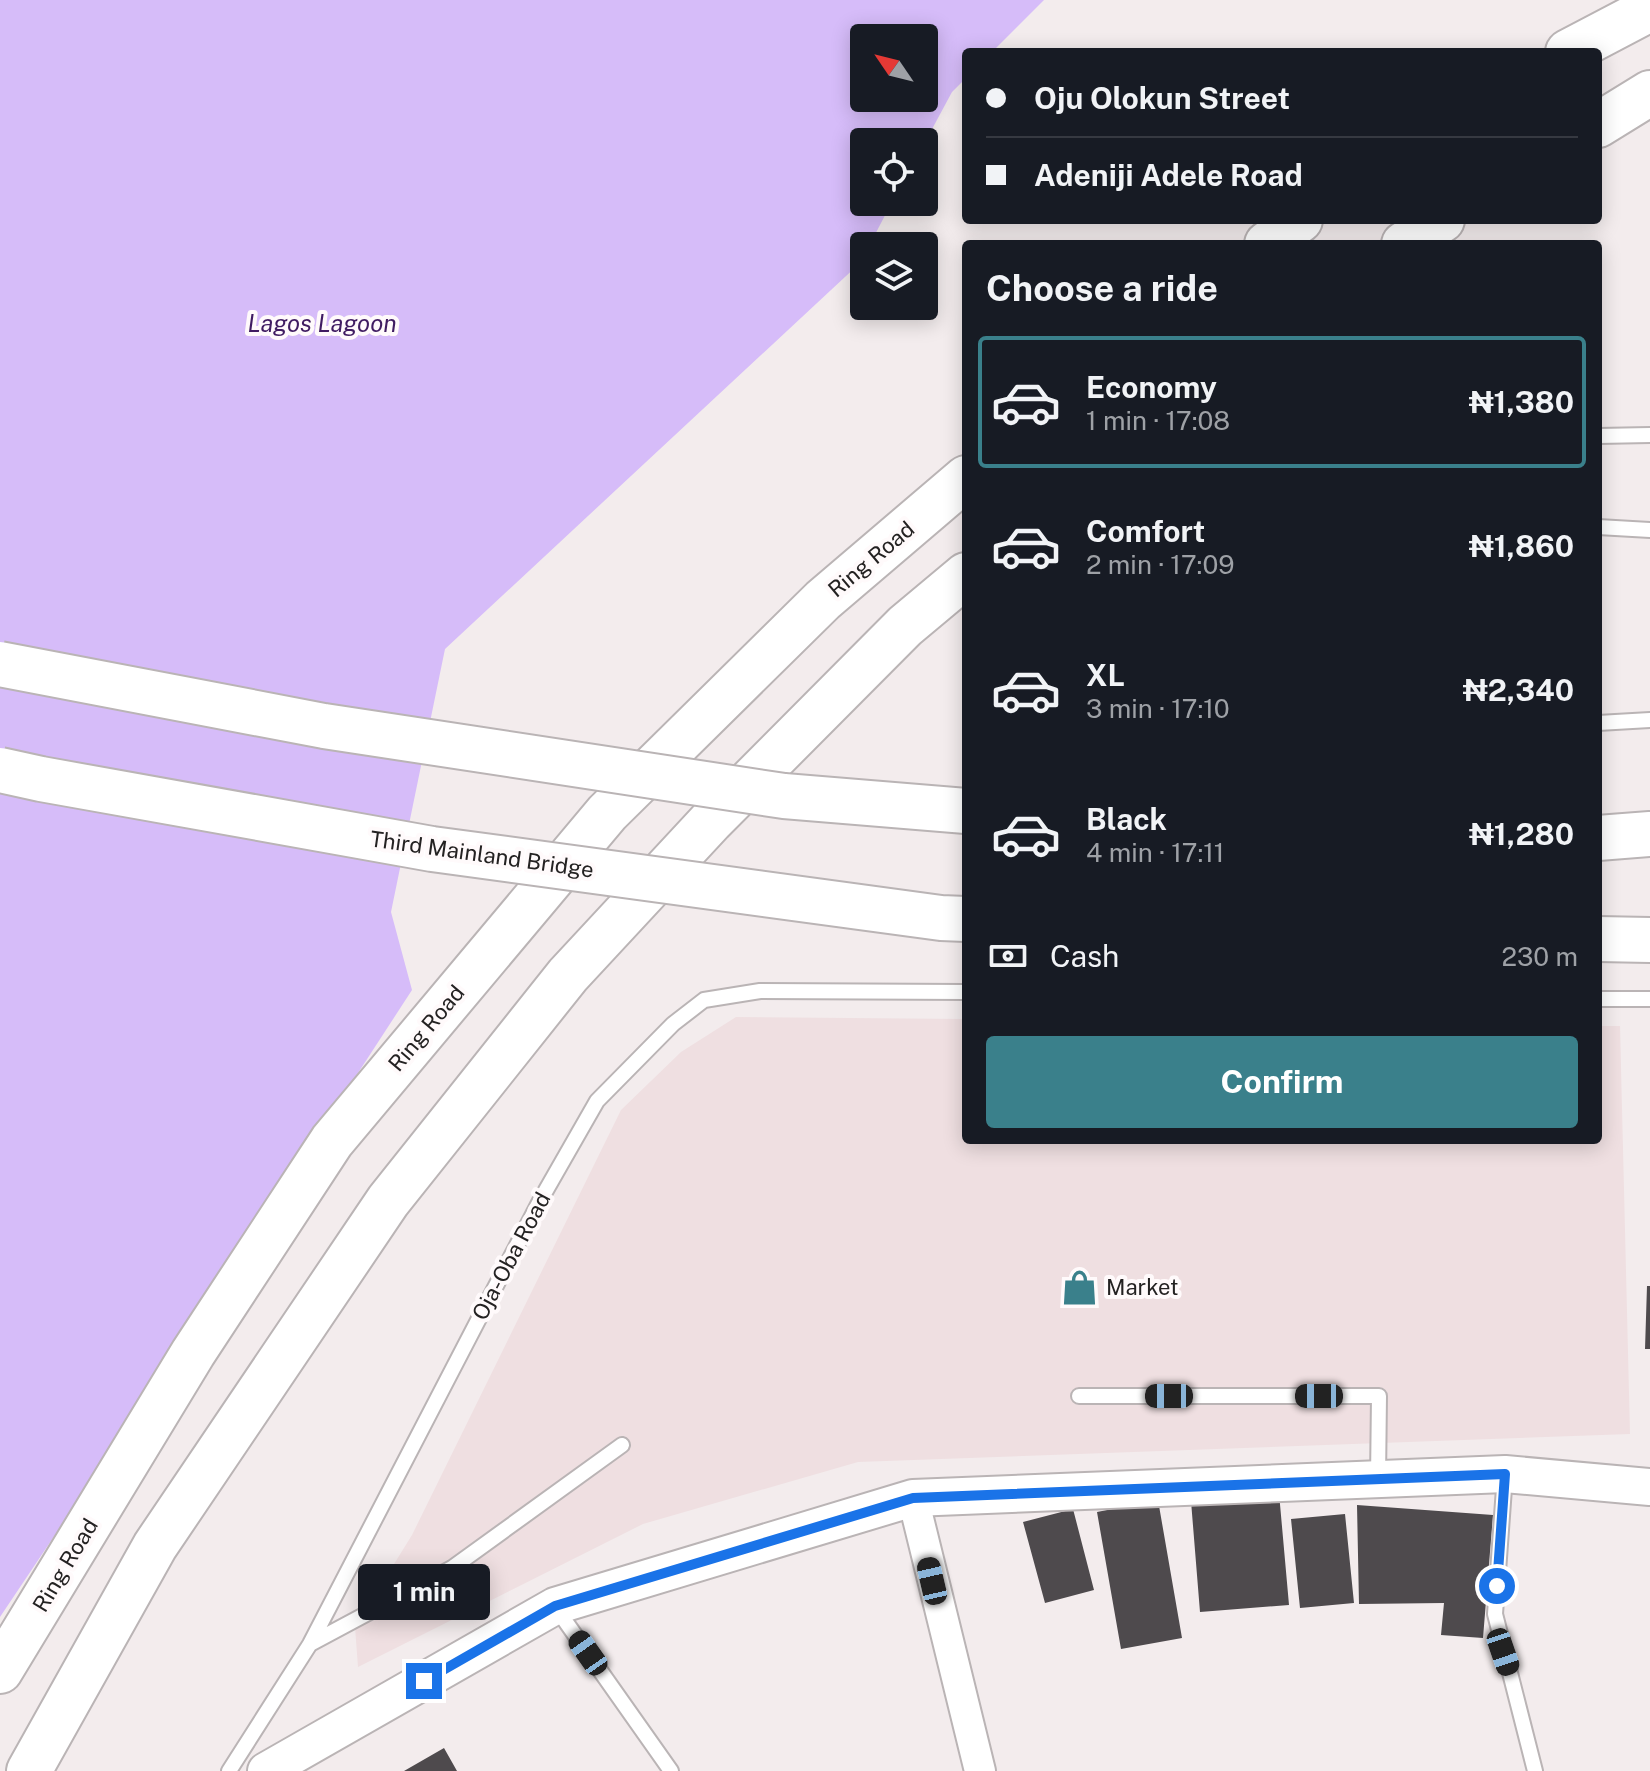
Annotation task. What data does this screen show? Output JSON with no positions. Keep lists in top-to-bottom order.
{
  "streets": {
    "main road": ["Ring Road", "Third Mainland Bridge"],
    "lane": ["Oja-Oba Road"]
  },
  "water": ["Lagos Lagoon"],
  "places": {
    "shop": ["Market"]
  },
  "north": "top left",
  "page": {
    "banner": ["Oju Olokun Street", "Adeniji Adele Road"],
    "heading": "Choose a ride",
    "list": [
      {
        "name": "Economy",
        "note": "1 min · 17:08",
        "value": "₦1,380"
      },
      {
        "name": "Comfort",
        "note": "2 min · 17:09",
        "value": "₦1,860"
      },
      {
        "name": "XL",
        "note": "3 min · 17:10",
        "value": "₦2,340"
      },
      {
        "name": "Black",
        "note": "4 min · 17:11",
        "value": "₦1,280"
      }
    ],
    "pay": ["Cash", "230 m"],
    "buttons": "Confirm",
    "bubble": "1 min"
  }
}
